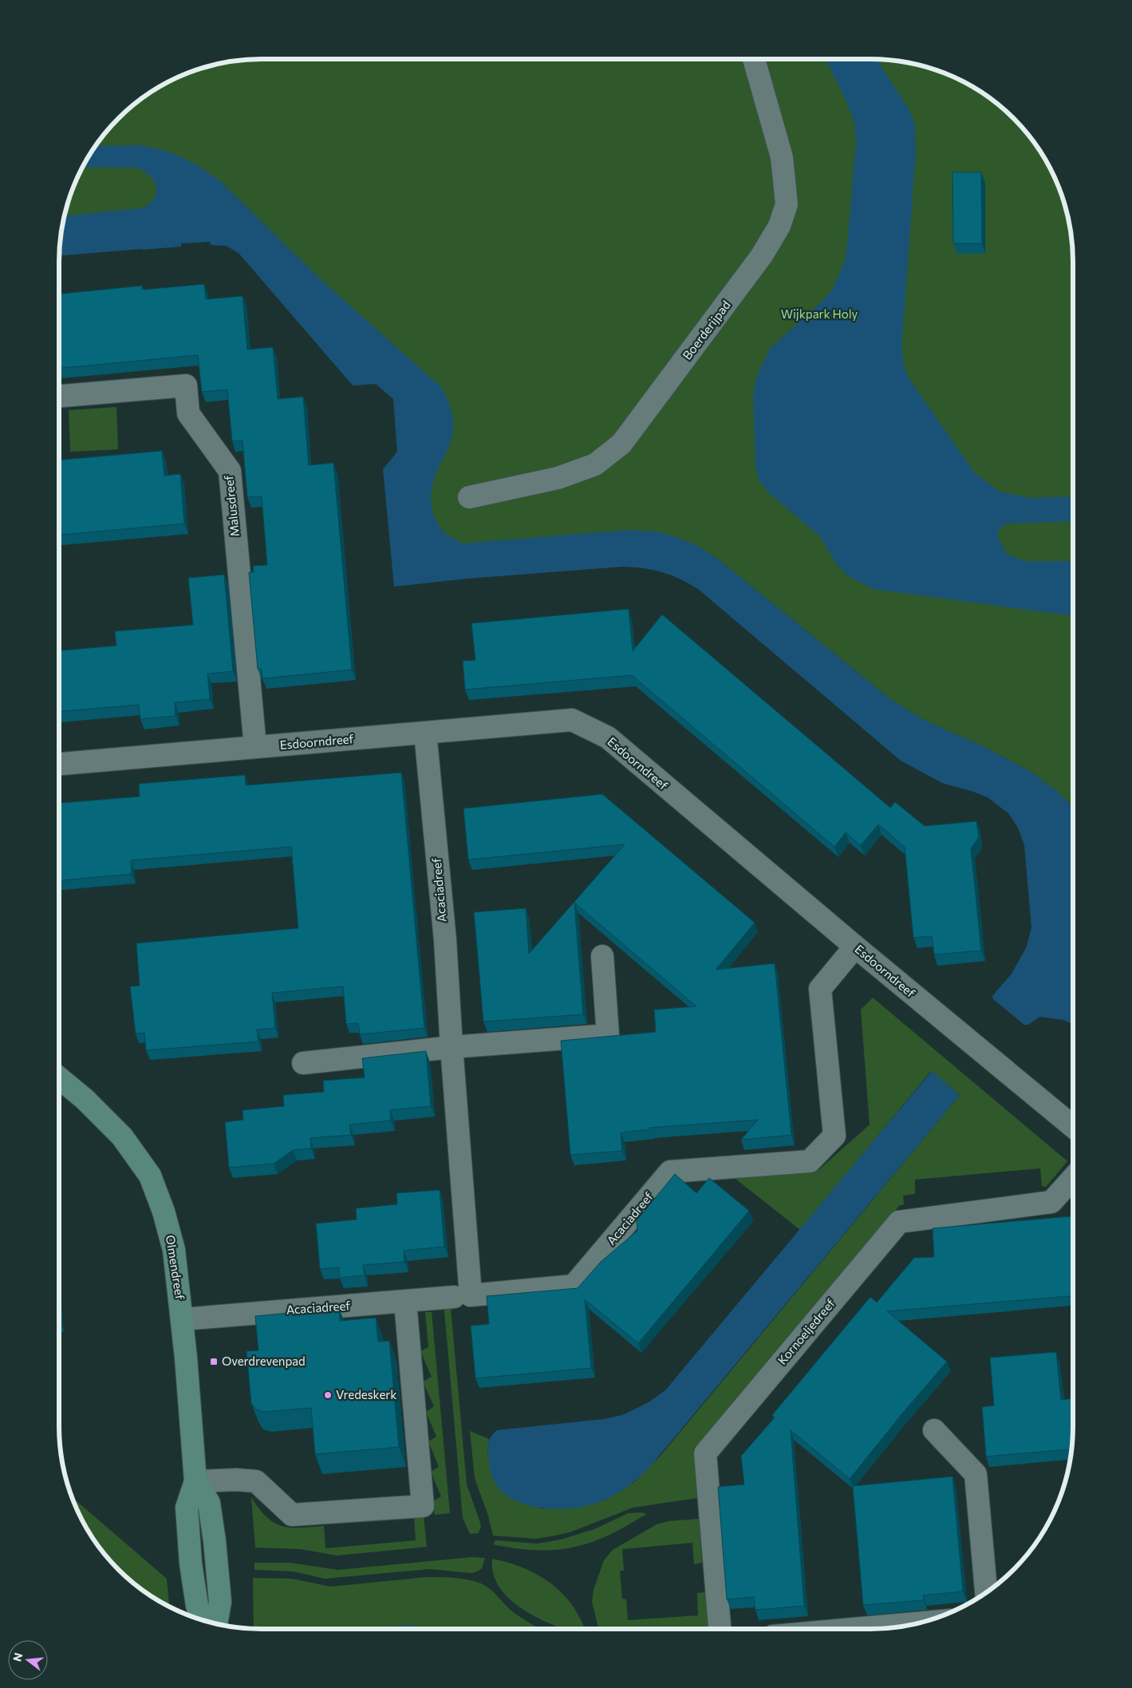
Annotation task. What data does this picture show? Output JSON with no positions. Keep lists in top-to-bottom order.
{
  "streets": {
    "street": [
      "Boerderijpad",
      "Malusdreef",
      "Esdoorndreef",
      "Acaciadreef",
      "Olmendreef",
      "Kornoeljedreef"
    ]
  },
  "crossings": [
    ["Malusdreef", "Esdoorndreef"],
    ["Esdoorndreef", "Acaciadreef"],
    ["Acaciadreef", "Olmendreef"]
  ],
  "parks": ["Wijkpark Holy"],
  "places": {
    "transit": ["Overdrevenpad"],
    "other": ["Vredeskerk"]
  },
  "north": "left"
}
